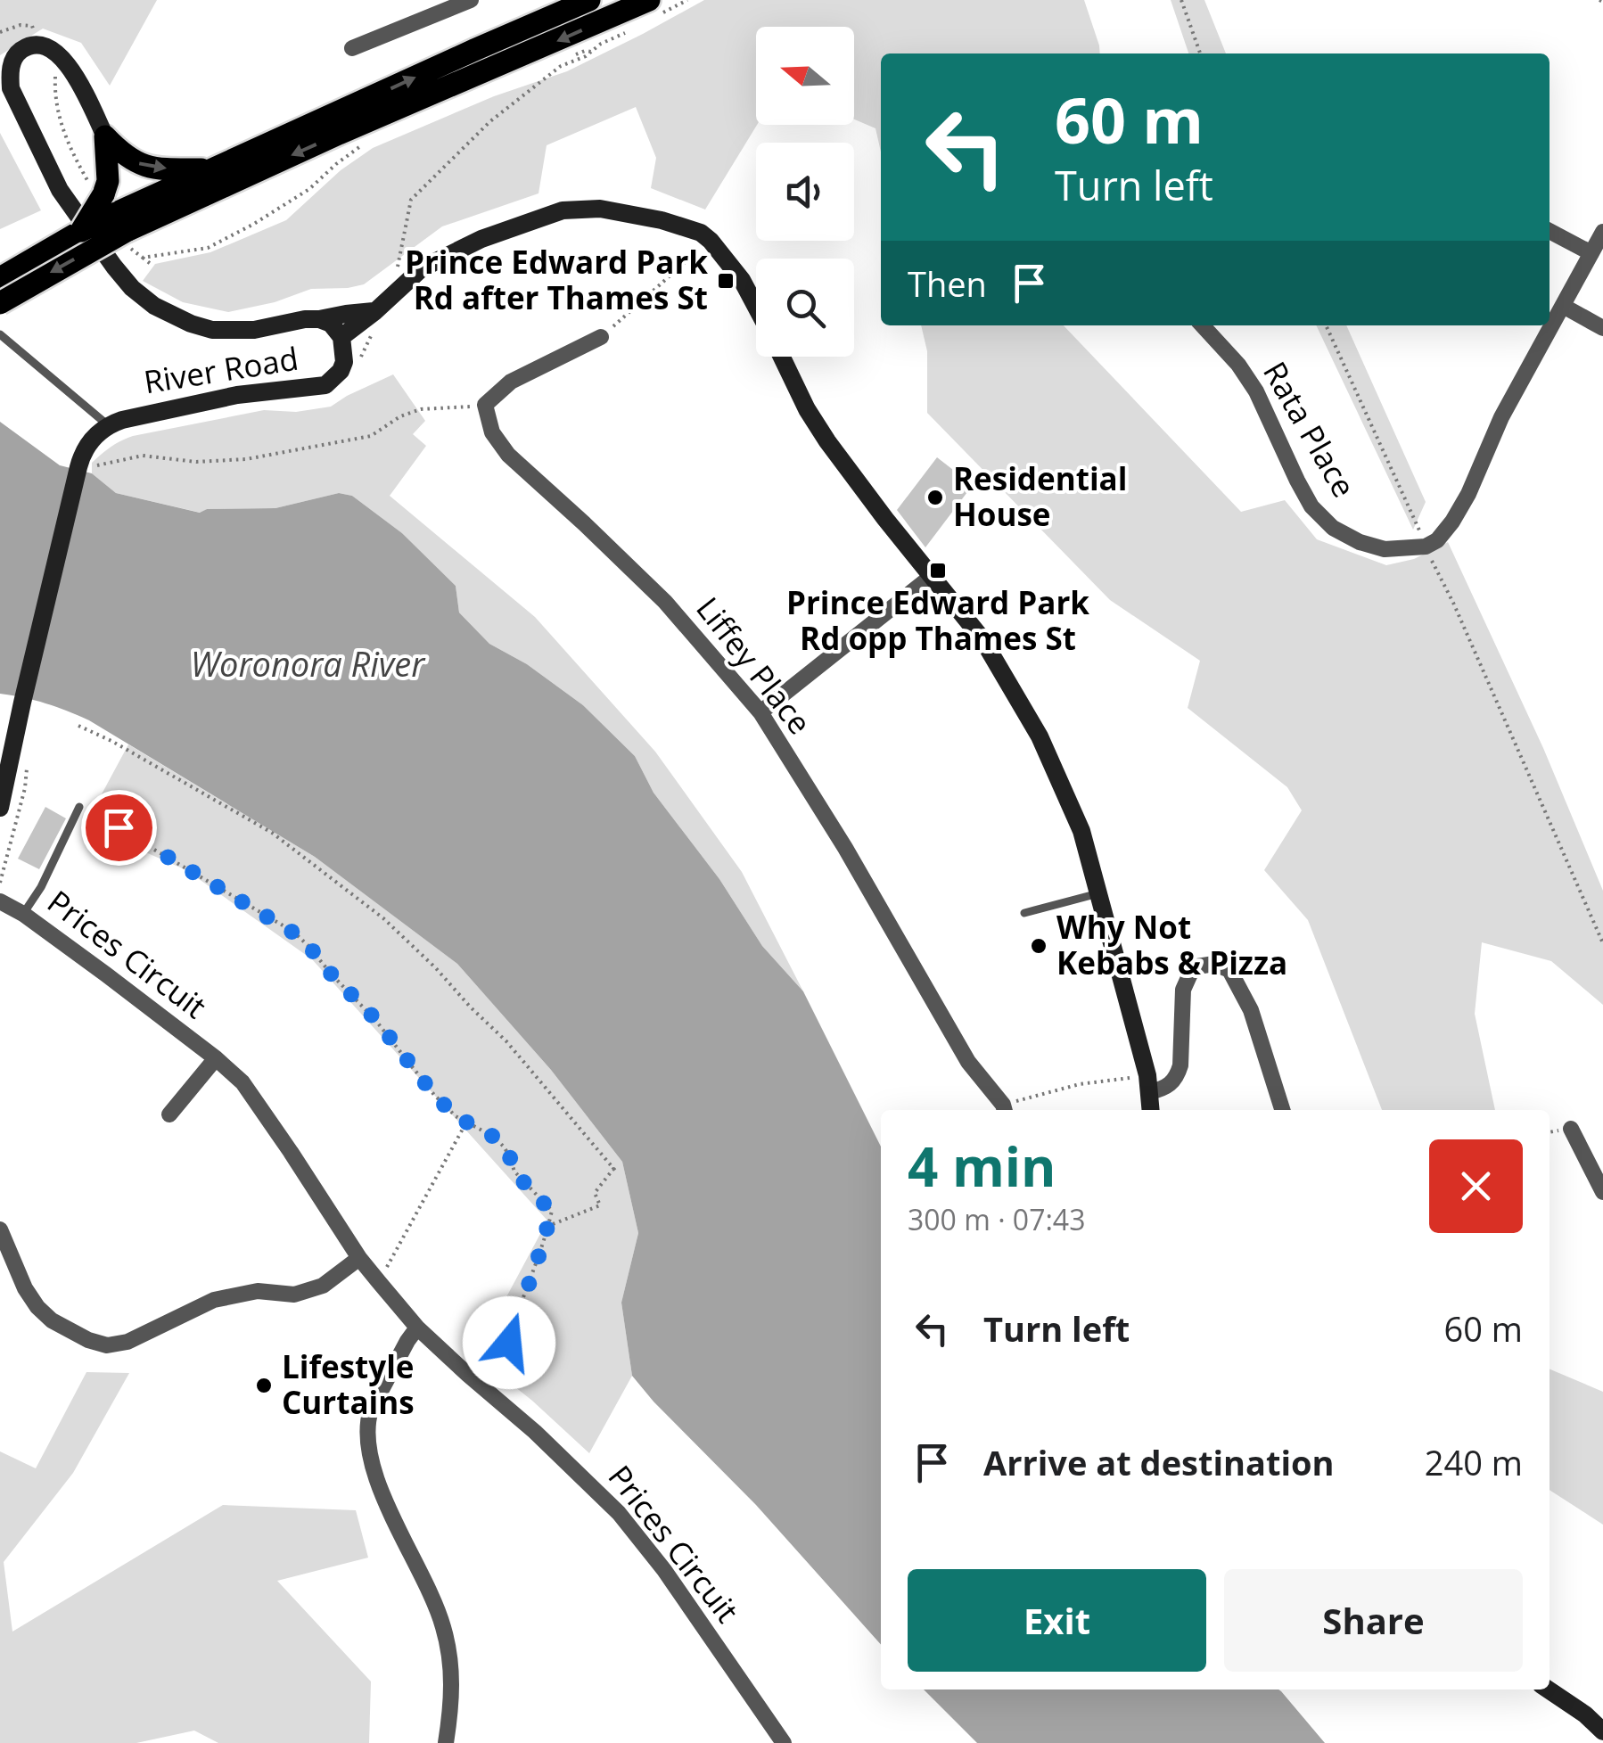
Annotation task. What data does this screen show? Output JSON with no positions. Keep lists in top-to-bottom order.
{
  "streets": {
    "street": [
      "River Road",
      "Rata Place",
      "Liffey Place",
      "Prices Circuit"
    ]
  },
  "water": ["Woronora River"],
  "places": {
    "transit": ["Prince Edward Park Rd after Thames St", "Prince Edward Park Rd opp Thames St"],
    "other": ["Residential House", "Why Not Kebabs & Pizza", "Lifestyle Curtains"]
  },
  "north": "left",
  "page": {
    "turn": ["60 m", "Turn left"],
    "then": "Then",
    "heading": ["4 min", "300 m · 07:43"],
    "list": [
      {
        "name": "Turn left",
        "value": "60 m"
      },
      {
        "name": "Arrive at destination",
        "value": "240 m"
      }
    ],
    "buttons": ["Exit", "Share"]
  }
}
